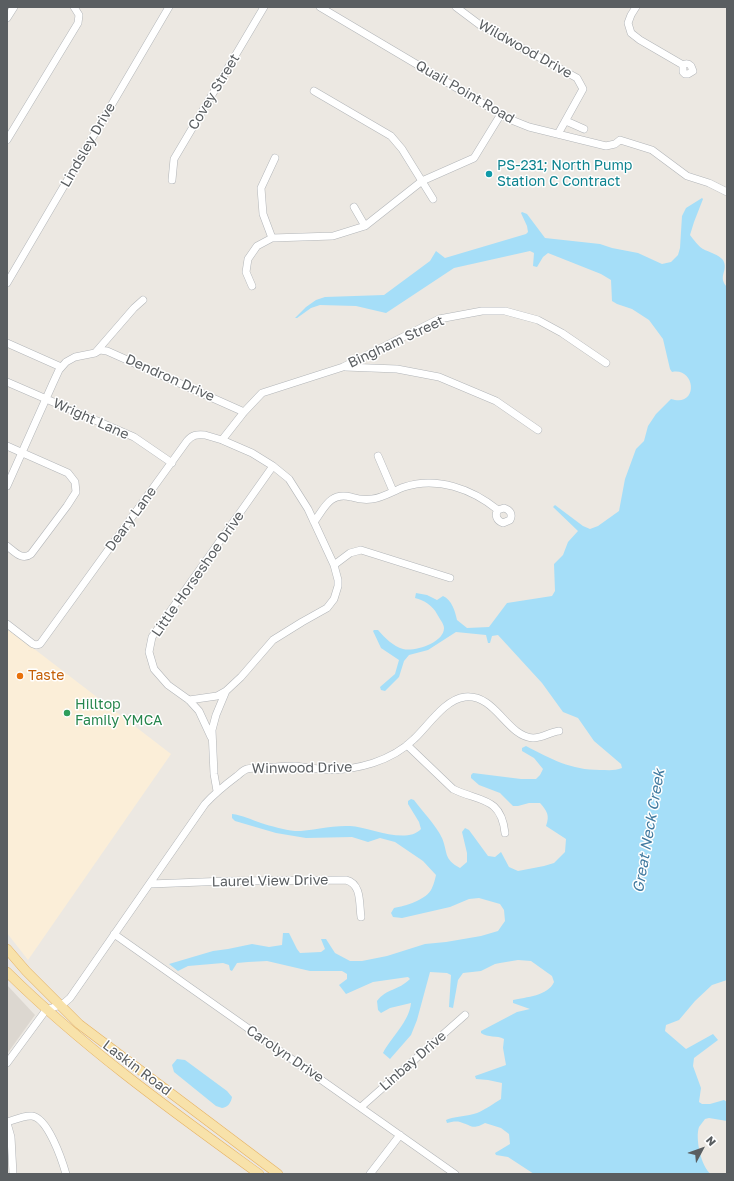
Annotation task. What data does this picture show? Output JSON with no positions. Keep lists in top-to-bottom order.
{
  "streets": {
    "main road": ["Laskin Road"],
    "street": [
      "Wildwood Drive",
      "Covey Street",
      "Quail Point Road",
      "Lindsley Drive",
      "Bingham Street",
      "Dendron Drive",
      "Wright Lane",
      "Deary Lane",
      "Little Horseshoe Drive",
      "Winwood Drive",
      "Laurel View Drive",
      "Carolyn Drive",
      "Linbay Drive"
    ]
  },
  "crossings": [
    ["Bingham Street", "Dendron Drive"],
    ["Bingham Street", "Deary Lane"],
    ["Wright Lane", "Deary Lane"],
    ["Winwood Drive", "Laurel View Drive"],
    ["Winwood Drive", "Carolyn Drive"],
    ["Winwood Drive", "Laskin Road"],
    ["Carolyn Drive", "Linbay Drive"]
  ],
  "water": ["Great Neck Creek"],
  "places": ["PS-231; North Pump Station C Contract", "Taste", "Hilltop Family YMCA"],
  "north": "top right"
}
